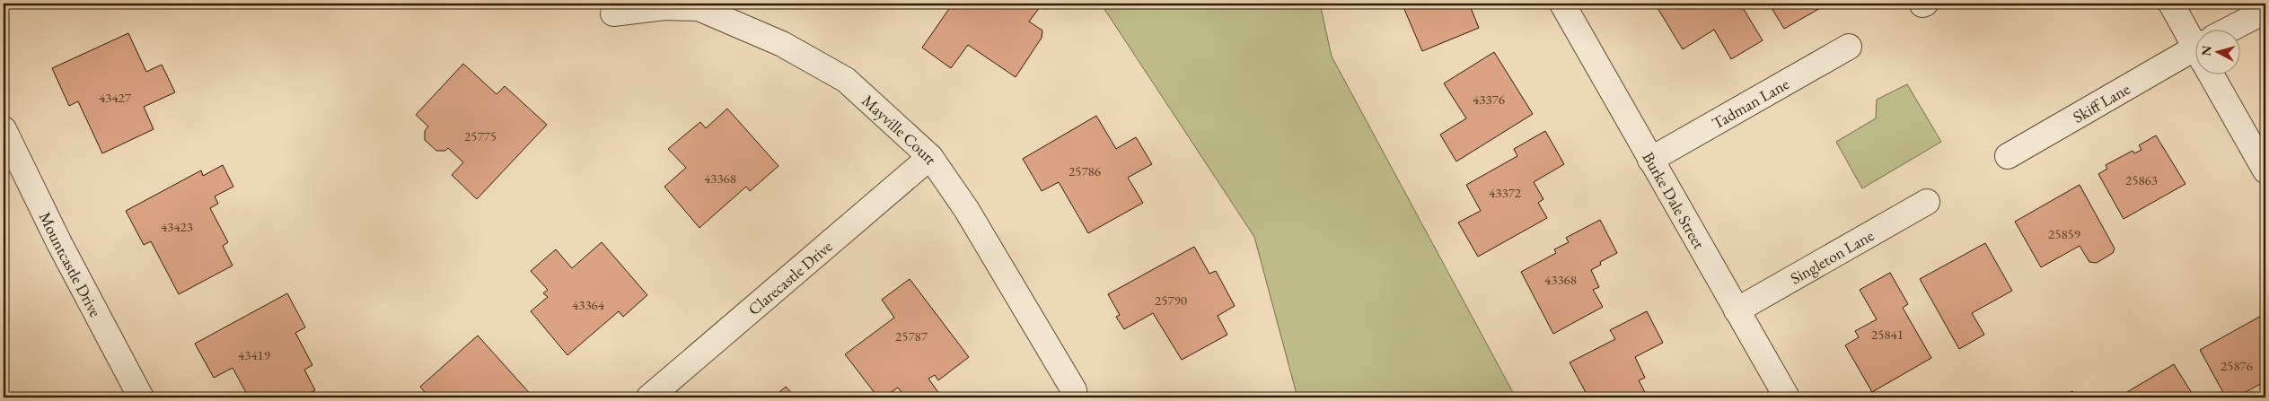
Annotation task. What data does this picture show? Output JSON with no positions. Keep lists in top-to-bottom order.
{
  "streets": {
    "street": [
      "Skiff Lane",
      "Tadman Lane",
      "Mayville Court",
      "Burke Dale Street",
      "Singleton Lane",
      "Mountcastle Drive",
      "Clarecastle Drive"
    ]
  },
  "crossings": [
    ["Tadman Lane", "Burke Dale Street"],
    ["Mayville Court", "Clarecastle Drive"],
    ["Burke Dale Street", "Singleton Lane"]
  ],
  "house_numbers": [
    "43427",
    "43376",
    "25775",
    "25786",
    "43368",
    "25863",
    "43372",
    "43423",
    "25859",
    "43368",
    "25790",
    "43364",
    "25841",
    "25787",
    "43419",
    "25876"
  ],
  "north": "left"
}
